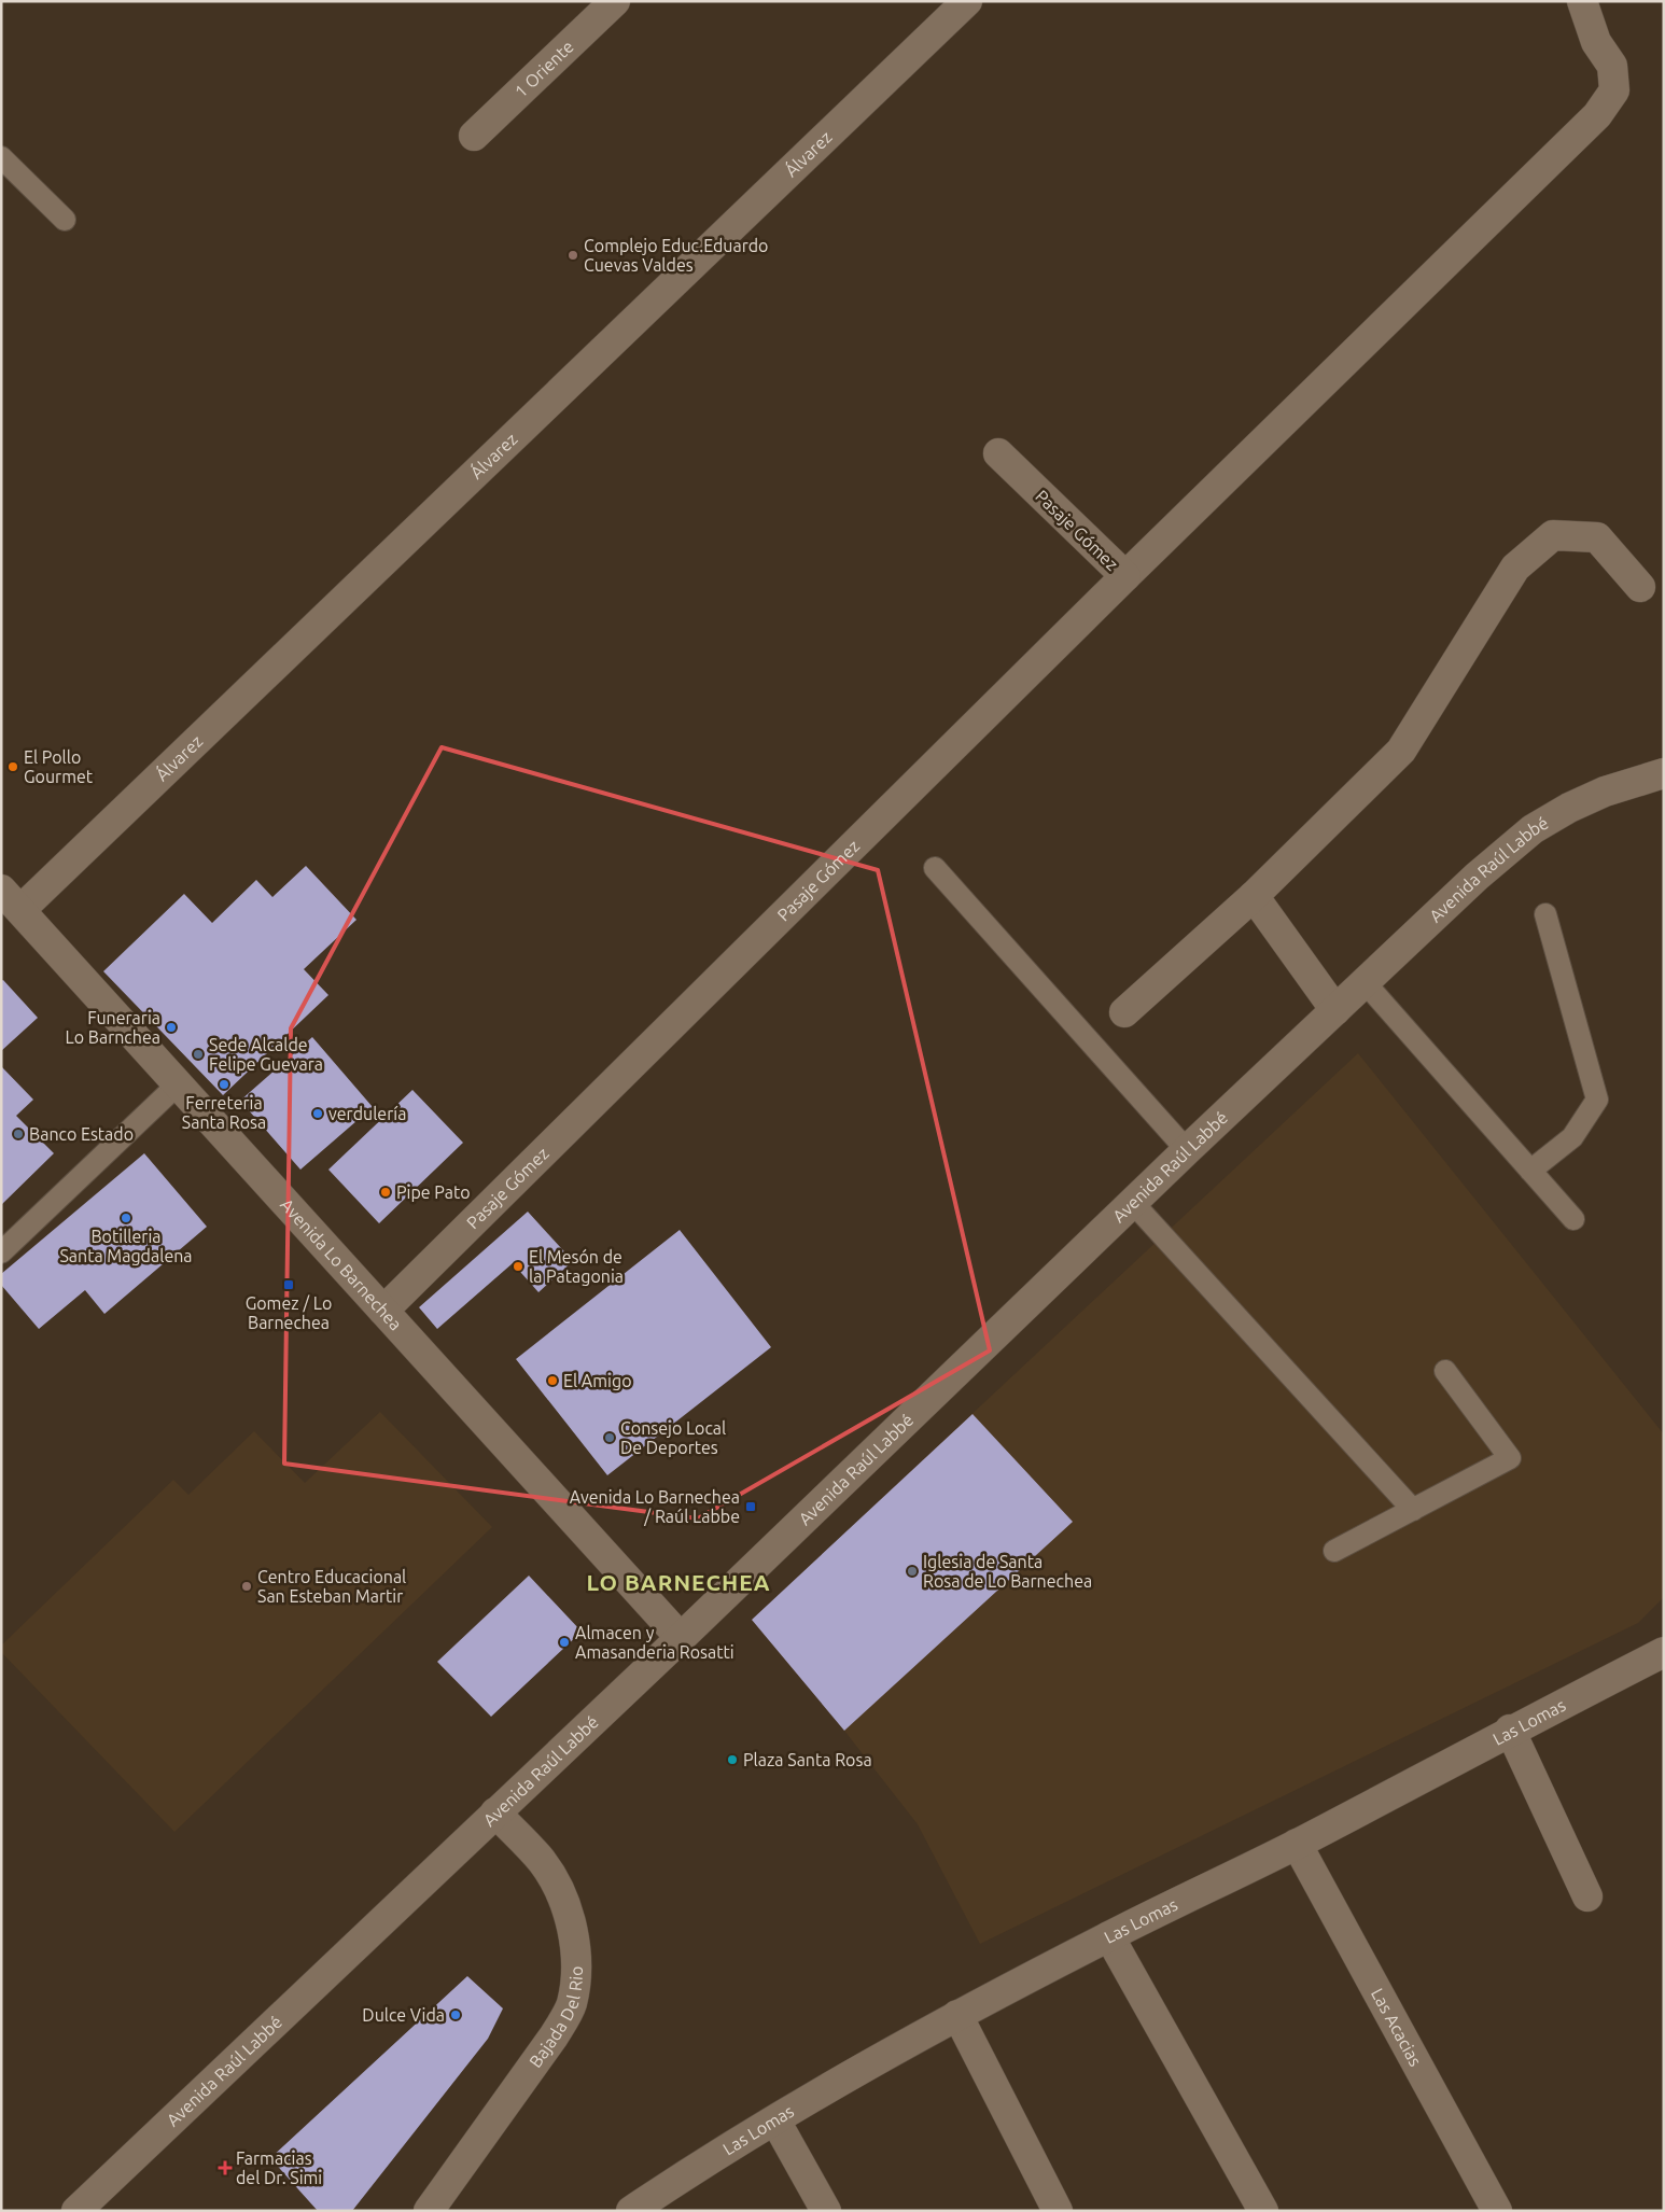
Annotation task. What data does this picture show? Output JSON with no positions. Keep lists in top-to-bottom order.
{
  "streets": {
    "street": [
      "1 Oriente",
      "Álvarez",
      "Pasaje Gómez",
      "Avenida Raúl Labbé",
      "Avenida Lo Barnechea",
      "Las Lomas",
      "Bajada Del Rio",
      "Las Acacias"
    ]
  },
  "crossings": [
    ["Álvarez", "Avenida Lo Barnechea"],
    ["Pasaje Gómez", "Avenida Lo Barnechea"],
    ["Avenida Raúl Labbé", "Avenida Lo Barnechea"],
    ["Avenida Raúl Labbé", "Bajada Del Rio"],
    ["Las Lomas", "Las Acacias"]
  ],
  "districts": ["LO BARNECHEA"],
  "places": {
    "other": [
      "Complejo Educ.Eduardo Cuevas Valdes",
      "El Pollo Gourmet",
      "Funeraria Lo Barnchea",
      "Sede Alcalde Felipe Guevara",
      "Ferreteria Santa Rosa",
      "verdulería",
      "Banco Estado",
      "Pipe Pato",
      "Botilleria Santa Magdalena",
      "El Mesón de la Patagonia",
      "El Amigo",
      "Consejo Local De Deportes",
      "Iglesia de Santa Rosa de Lo Barnechea",
      "Centro Educacional San Esteban Martir",
      "Almacen y Amasanderia Rosatti",
      "Plaza Santa Rosa",
      "Dulce Vida"
    ],
    "transit": ["Gomez / Lo Barnechea", "Avenida Lo Barnechea / Raúl Labbe"],
    "health": ["Farmacias del Dr. Simi"]
  }
}
